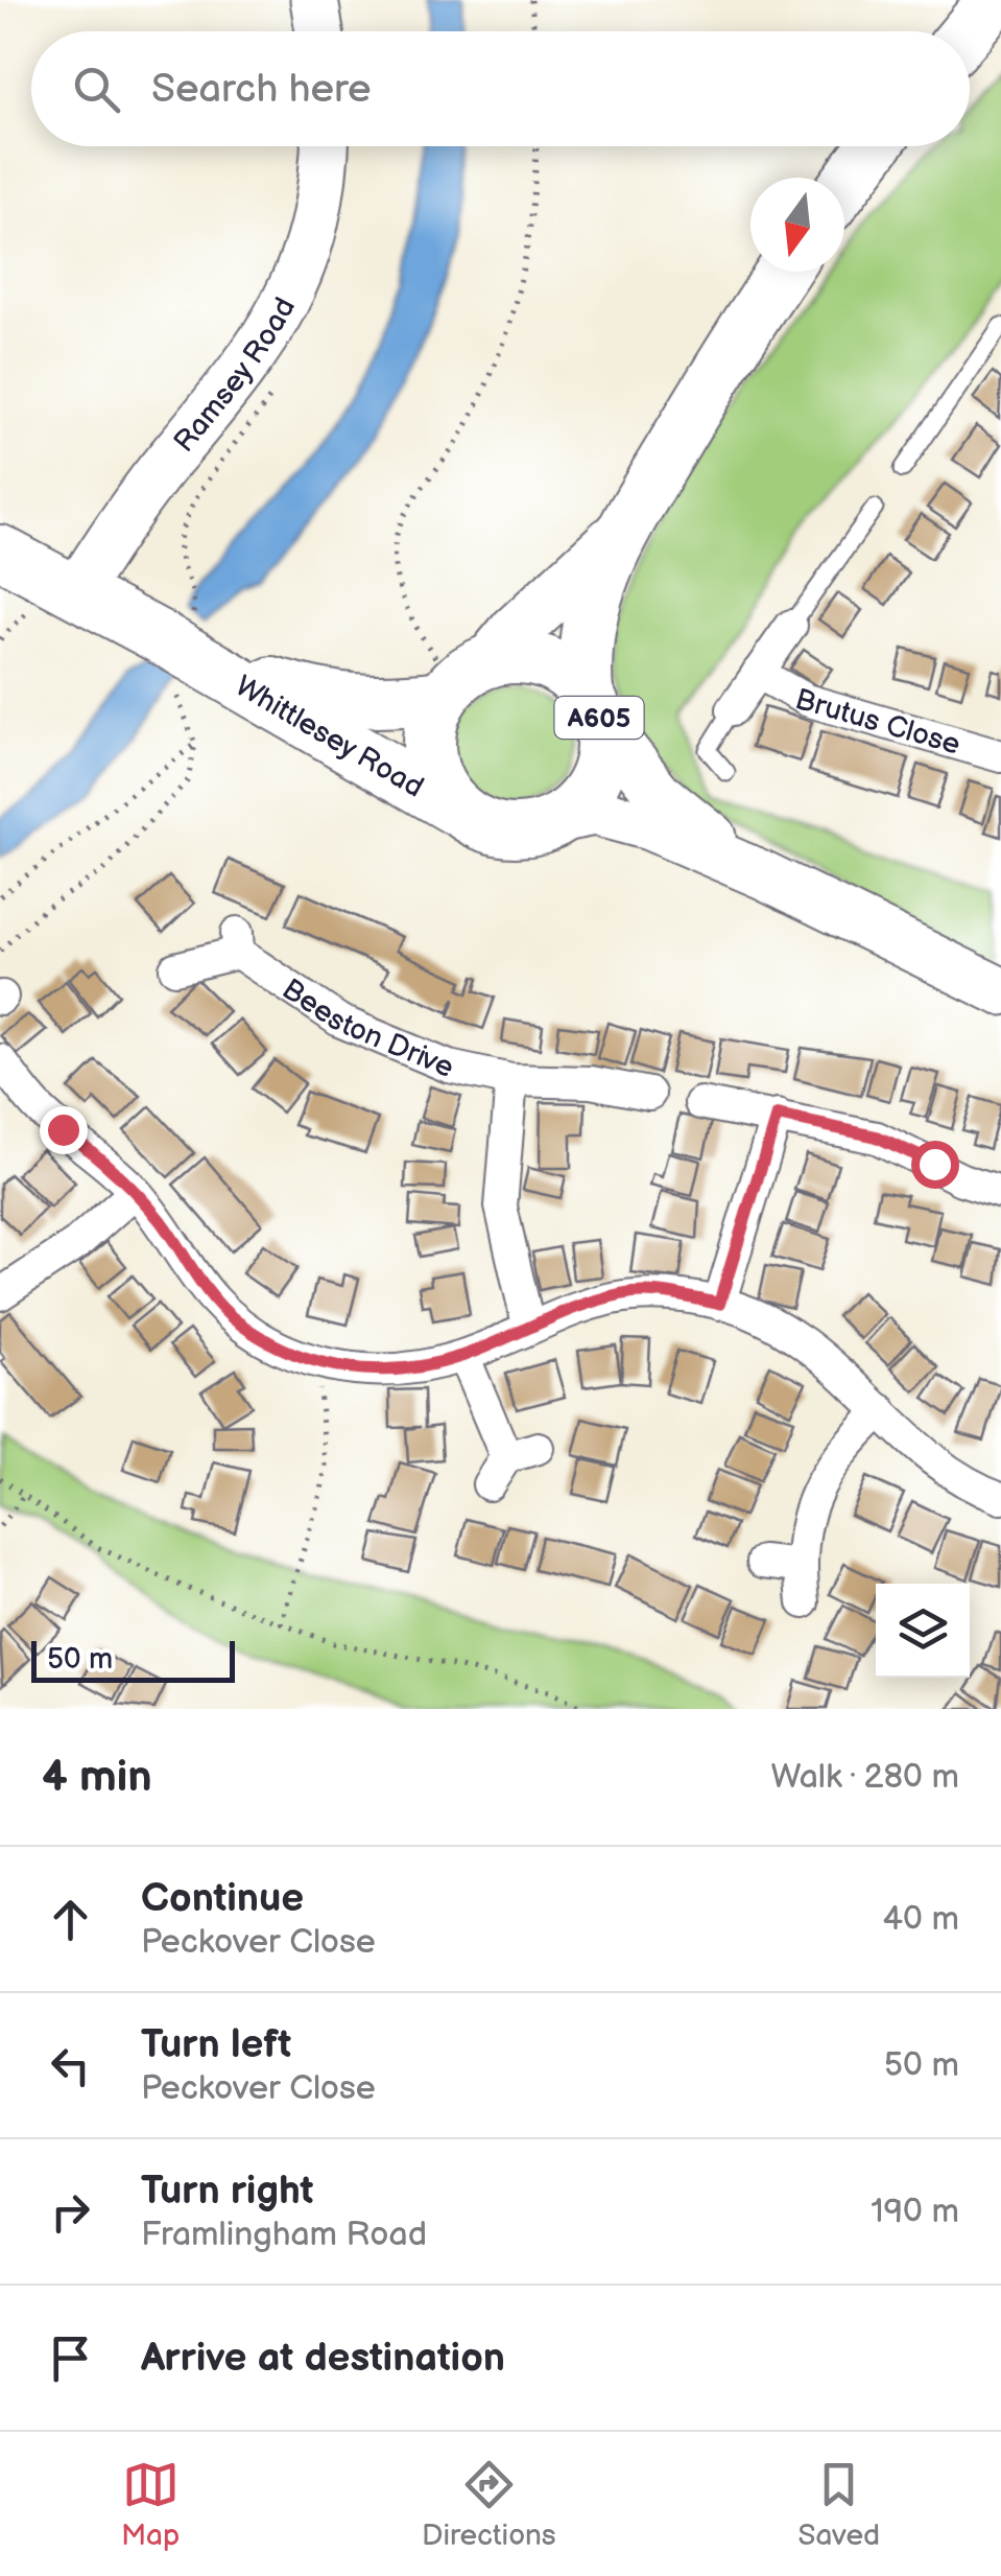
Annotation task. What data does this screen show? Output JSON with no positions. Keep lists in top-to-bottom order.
{
  "streets": {
    "main road": ["Ramsey Road", "A605", "Whittlesey Road"],
    "street": ["Brutus Close", "Beeston Drive"]
  },
  "crossings": [
    ["Ramsey Road", "A605"],
    ["Ramsey Road", "Whittlesey Road"],
    ["A605", "Whittlesey Road"]
  ],
  "scale_bar": "50 m",
  "north": "bottom",
  "page": {
    "search": "Search here",
    "scale": "50 m",
    "heading": ["4 min", "Walk · 280 m"],
    "list": [
      ["Continue", "Peckover Close", "40 m"],
      ["Turn left", "Peckover Close", "50 m"],
      ["Turn right", "Framlingham Road", "190 m"],
      "Arrive at destination"
    ],
    "nav": ["Map", "Directions", "Saved"]
  }
}
